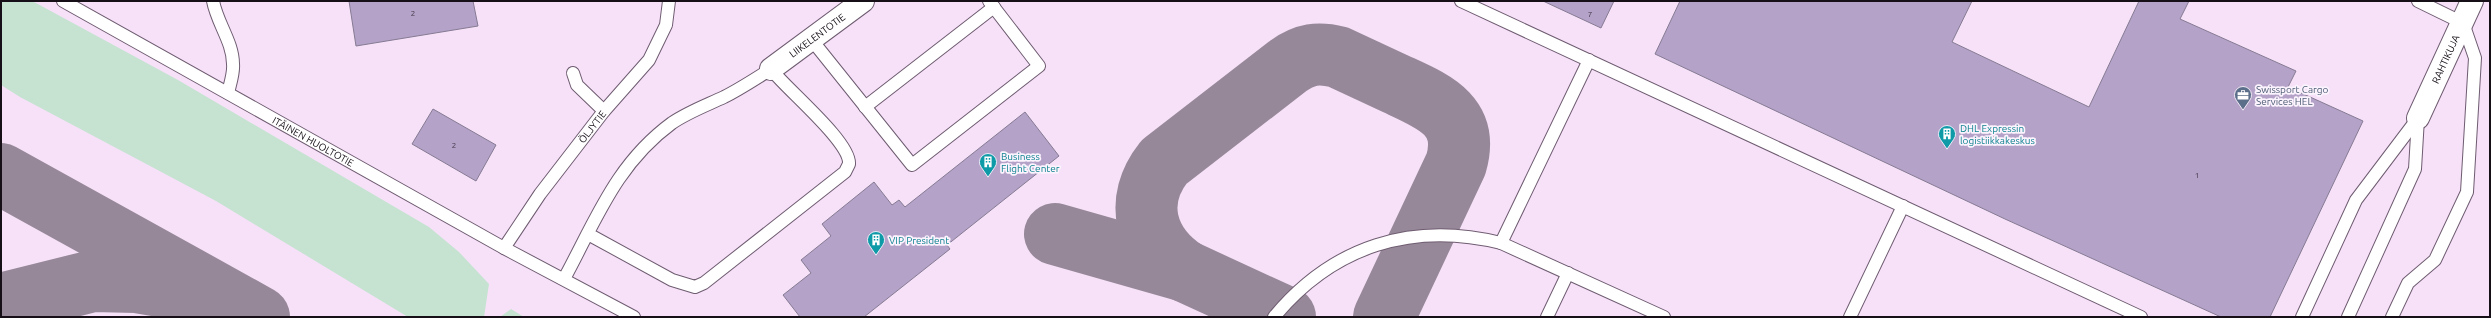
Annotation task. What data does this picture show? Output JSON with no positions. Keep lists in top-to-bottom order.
{
  "streets": {
    "street": ["LIIKELENTOTIE", "RAHTIKUJA"],
    "lane": ["ÖLJYTIE", "ITÄINEN HUOLTOTIE"]
  },
  "crossings": [
    ["ÖLJYTIE", "ITÄINEN HUOLTOTIE"]
  ],
  "places": {
    "office": ["Swissport Cargo Services HEL"],
    "building": ["DHL Expressin logistiikkakeskus", "Business Flight Center", "VIP President"]
  },
  "house_numbers": [
    "2",
    "7",
    "2",
    "1"
  ]
}
